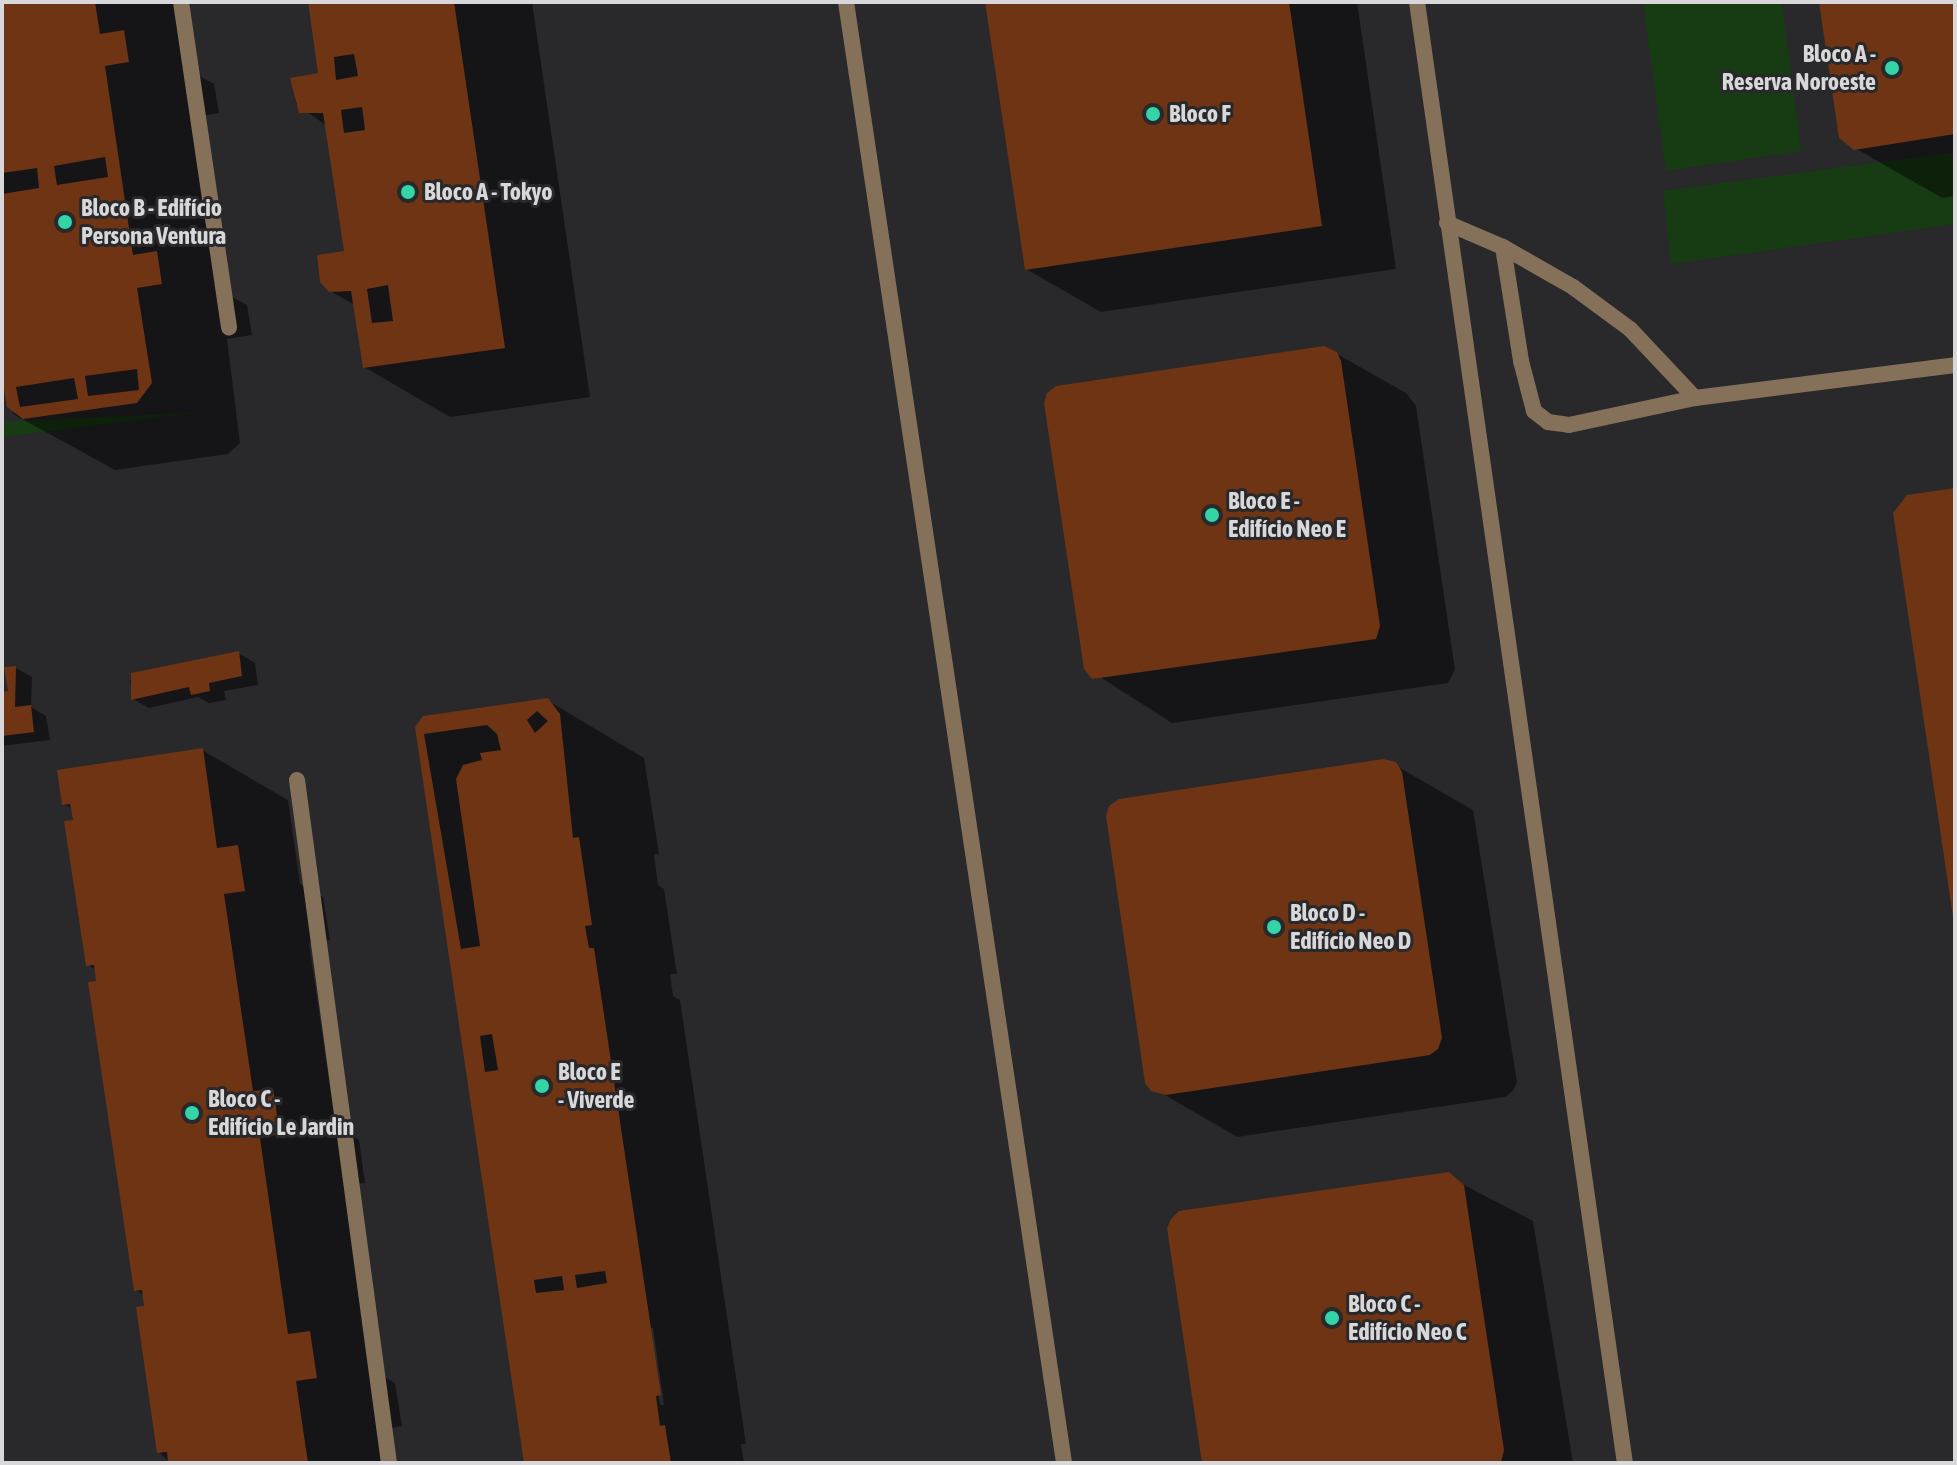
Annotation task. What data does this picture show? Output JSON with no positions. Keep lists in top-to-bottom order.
{
  "places": [
    "Bloco A - Reserva Noroeste",
    "Bloco F",
    "Bloco A - Tokyo",
    "Bloco B - Edifício Persona Ventura",
    "Bloco E - Edifício Neo E",
    "Bloco D - Edifício Neo D",
    "Bloco E - Viverde",
    "Bloco C - Edifício Le Jardin",
    "Bloco C - Edifício Neo C"
  ]
}
